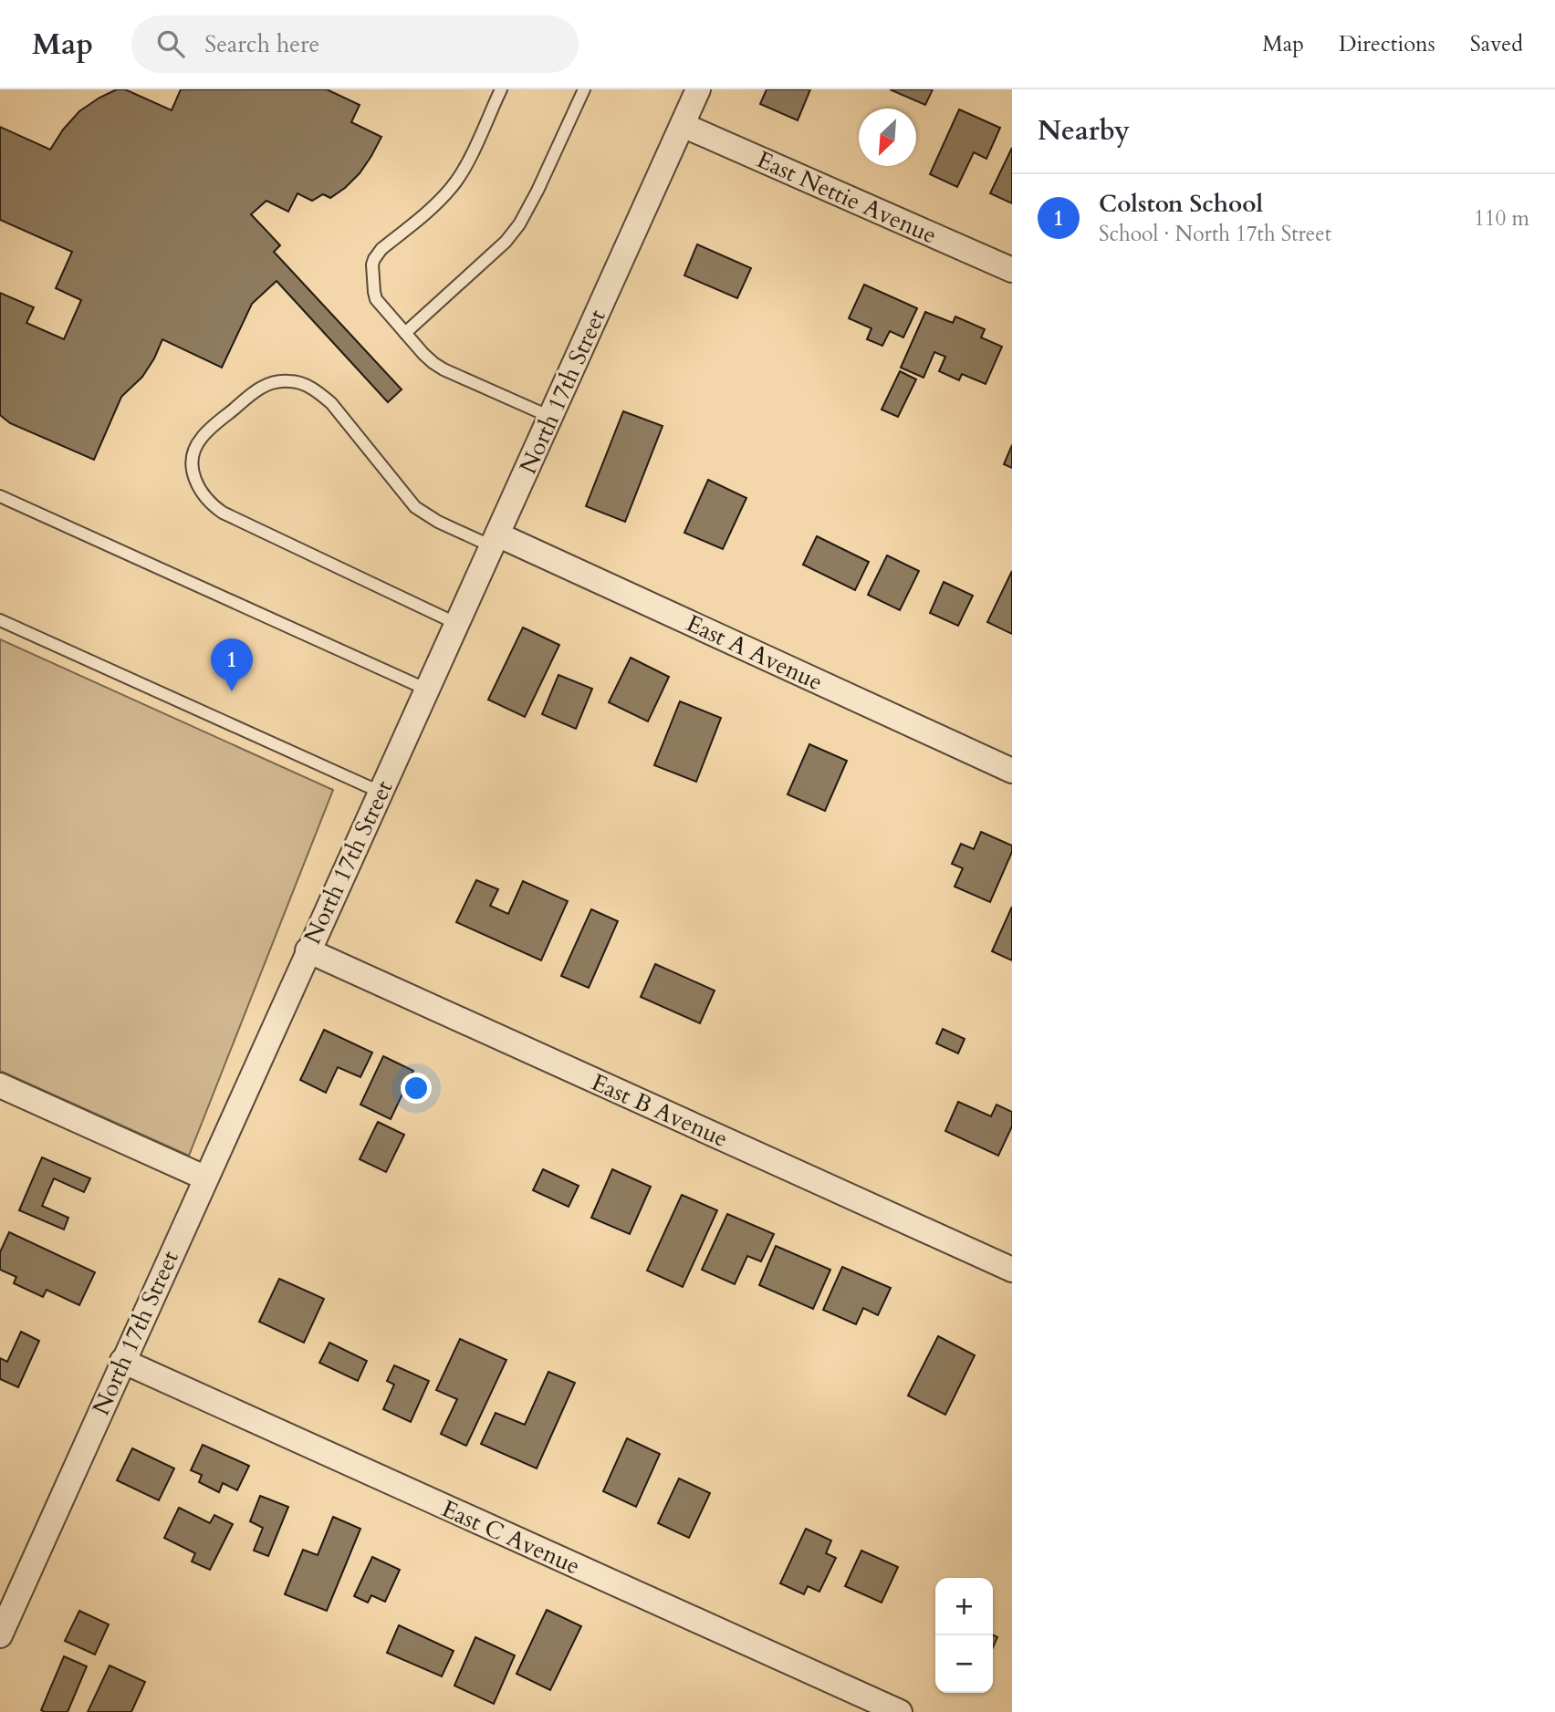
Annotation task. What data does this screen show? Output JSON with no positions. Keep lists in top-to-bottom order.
{
  "streets": {
    "street": [
      "East Nettie Avenue",
      "North 17th Street",
      "East A Avenue",
      "East B Avenue",
      "East C Avenue"
    ]
  },
  "crossings": [
    ["East Nettie Avenue", "North 17th Street"],
    ["North 17th Street", "East A Avenue"],
    ["North 17th Street", "East B Avenue"],
    ["North 17th Street", "East C Avenue"]
  ],
  "north": "bottom left",
  "page": {
    "header": "Map",
    "search": "Search here",
    "nav": ["Map", "Directions", "Saved"],
    "heading": "Nearby",
    "list": [
      {
        "mark": "1",
        "name": "Colston School",
        "note": "School · North 17th Street",
        "value": "110 m"
      }
    ],
    "pins": "1",
    "map_buttons": ["+", "−"]
  }
}
